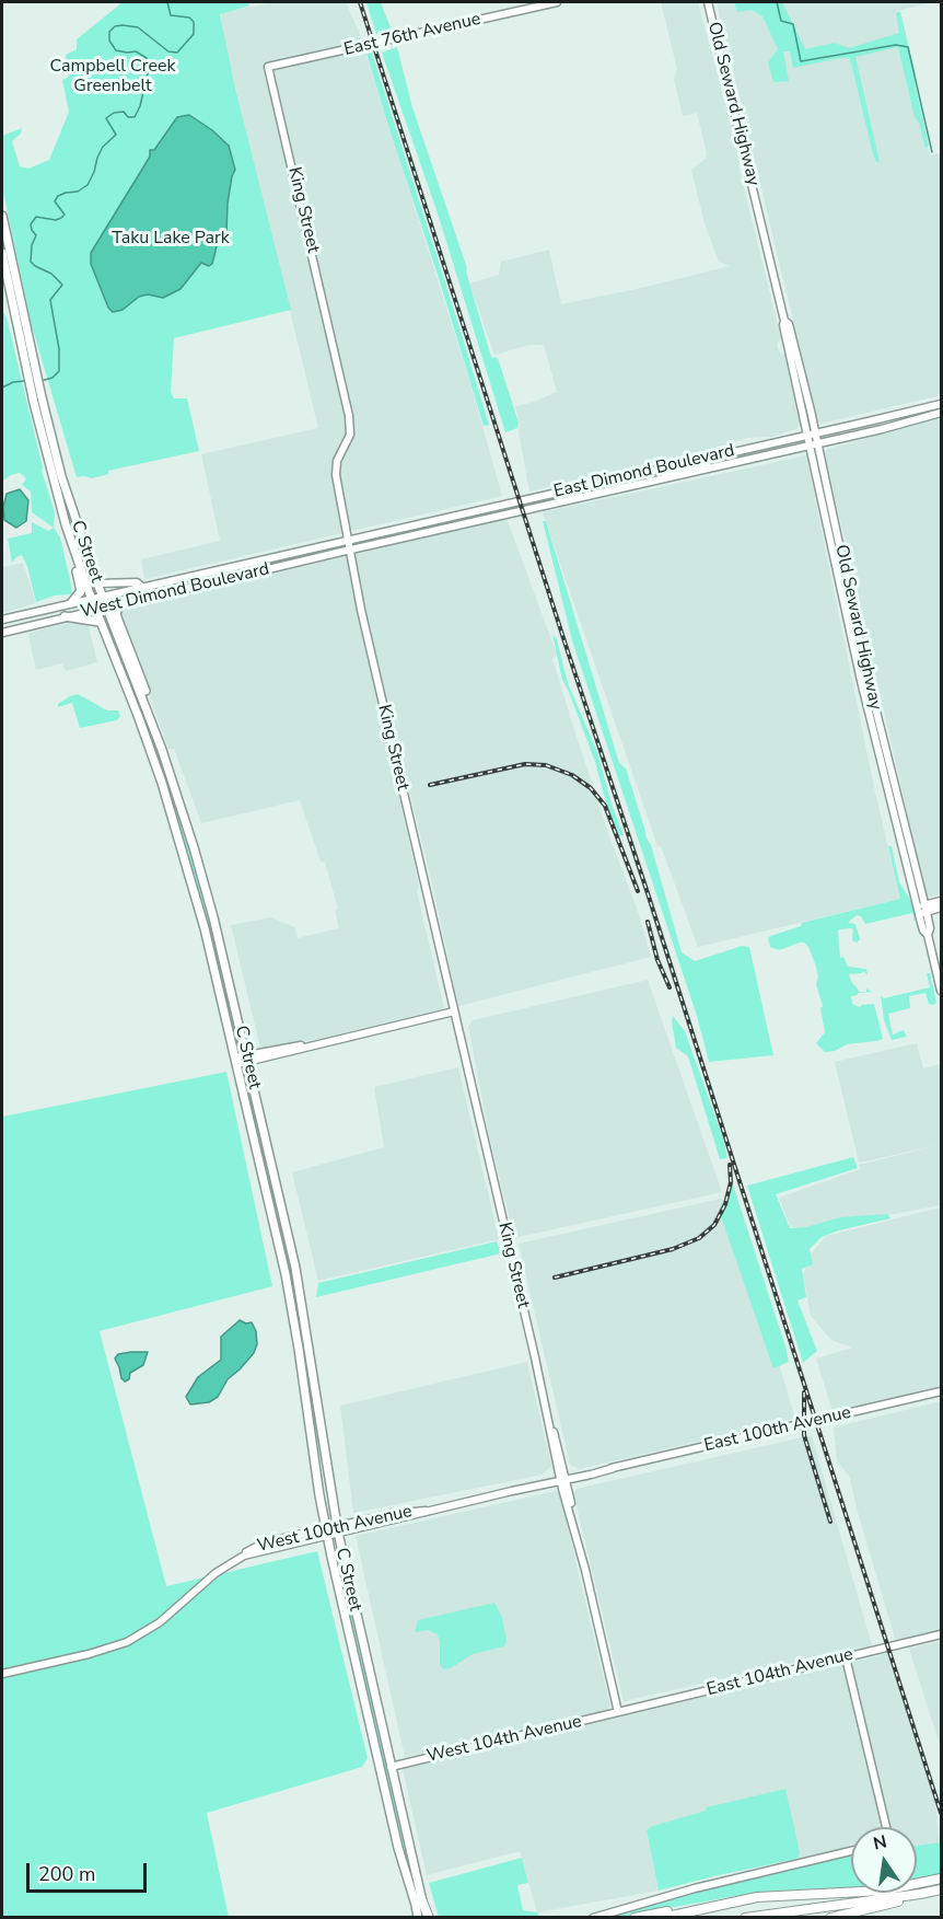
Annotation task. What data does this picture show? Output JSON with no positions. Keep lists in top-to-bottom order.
{
  "streets": {
    "main road": ["C Street"],
    "street": [
      "East 76th Avenue",
      "Old Seward Highway",
      "King Street",
      "East Dimond Boulevard",
      "West Dimond Boulevard",
      "East 100th Avenue",
      "West 100th Avenue",
      "East 104th Avenue",
      "West 104th Avenue"
    ]
  },
  "crossings": [
    ["East 76th Avenue", "King Street"],
    ["Old Seward Highway", "East Dimond Boulevard"],
    ["King Street", "East Dimond Boulevard"],
    ["King Street", "West Dimond Boulevard"],
    ["King Street", "East 100th Avenue"],
    ["King Street", "West 100th Avenue"],
    ["King Street", "East 104th Avenue"],
    ["King Street", "West 104th Avenue"],
    ["East Dimond Boulevard", "West Dimond Boulevard"],
    ["C Street", "West Dimond Boulevard"],
    ["C Street", "West 100th Avenue"],
    ["C Street", "West 104th Avenue"],
    ["East 100th Avenue", "West 100th Avenue"],
    ["East 104th Avenue", "West 104th Avenue"]
  ],
  "parks": ["Campbell Creek Greenbelt", "Taku Lake Park"],
  "scale_bar": "200 m",
  "north": "top"
}
